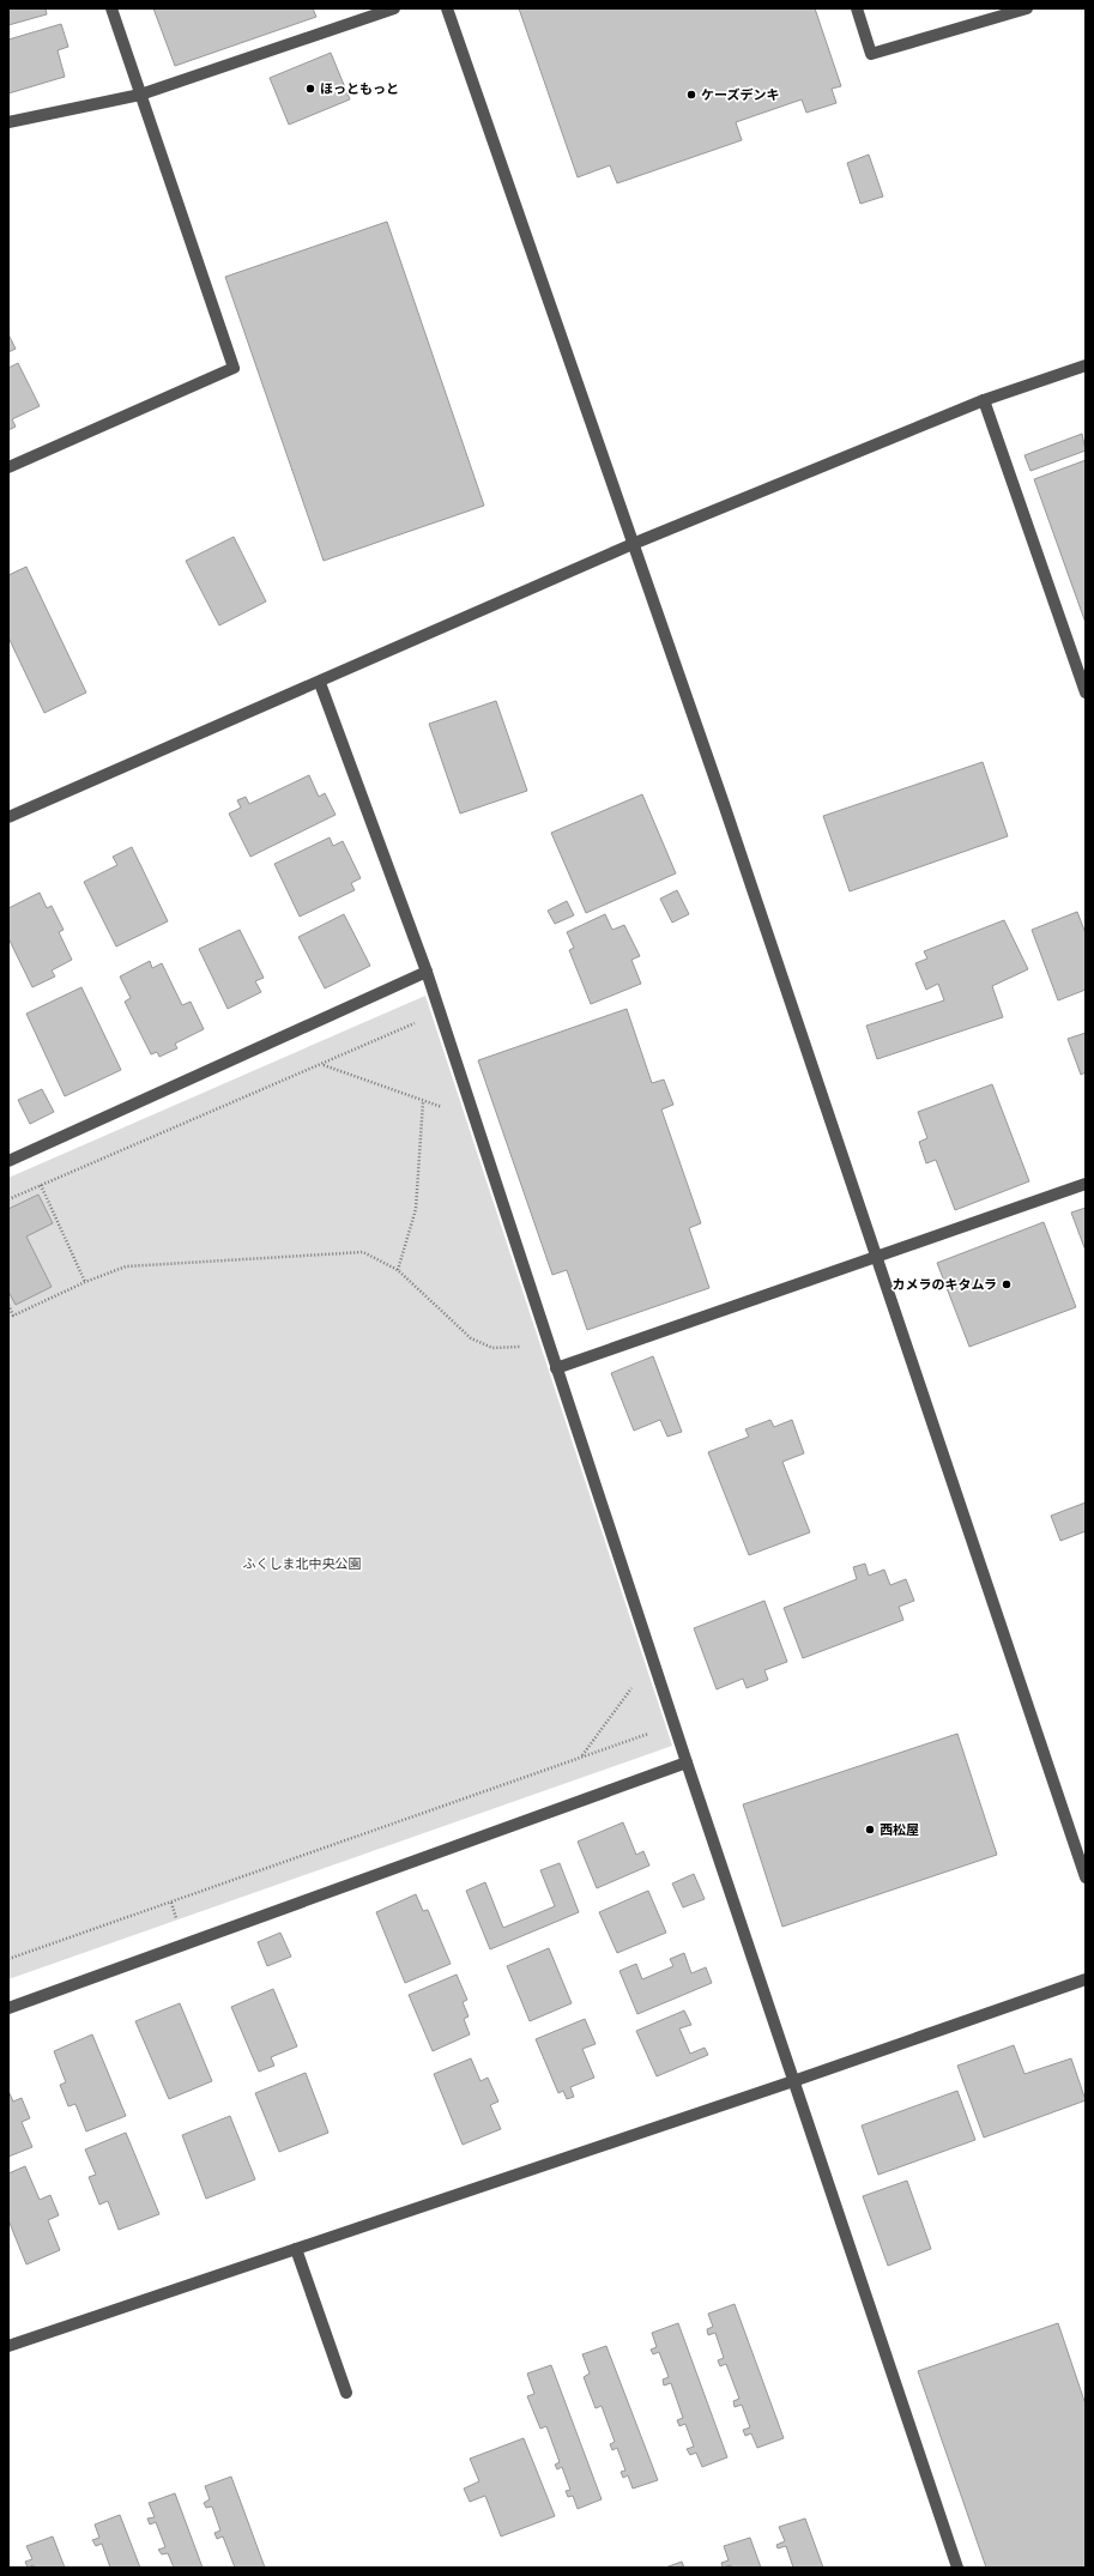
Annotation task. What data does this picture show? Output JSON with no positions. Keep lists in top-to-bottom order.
{
  "parks": ["ふくしま北中央公園"],
  "places": [
    "ほっともっと",
    "ケーズデンキ",
    "カメラのキタムラ",
    "西松屋"
  ]
}
